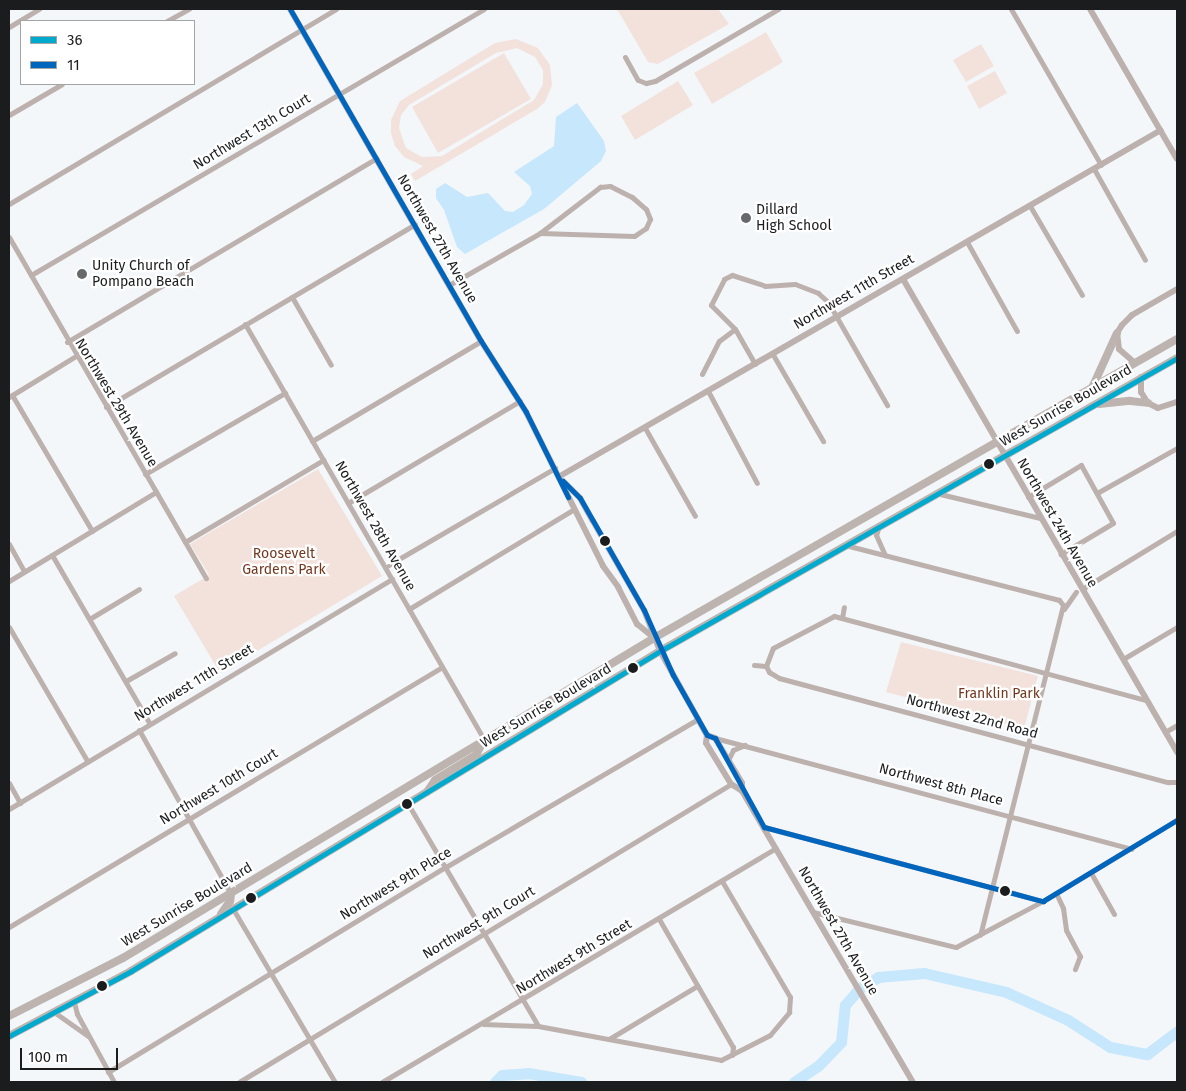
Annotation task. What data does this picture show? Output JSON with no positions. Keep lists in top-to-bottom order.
{
  "streets": {
    "main road": ["West Sunrise Boulevard"],
    "street": [
      "Northwest 13th Court",
      "Northwest 27th Avenue",
      "Northwest 11th Street",
      "Northwest 29th Avenue",
      "Northwest 24th Avenue",
      "Northwest 28th Avenue",
      "Northwest 22nd Road",
      "Northwest 8th Place",
      "Northwest 10th Court",
      "Northwest 9th Place",
      "Northwest 9th Court",
      "Northwest 9th Street"
    ]
  },
  "crossings": [
    ["Northwest 13th Court", "Northwest 27th Avenue"],
    ["Northwest 13th Court", "Northwest 29th Avenue"],
    ["Northwest 27th Avenue", "Northwest 11th Street"],
    ["Northwest 27th Avenue", "West Sunrise Boulevard"],
    ["Northwest 27th Avenue", "Northwest 8th Place"],
    ["Northwest 27th Avenue", "Northwest 9th Place"],
    ["Northwest 27th Avenue", "Northwest 9th Court"],
    ["Northwest 27th Avenue", "Northwest 9th Street"],
    ["Northwest 11th Street", "Northwest 24th Avenue"],
    ["Northwest 11th Street", "Northwest 28th Avenue"],
    ["West Sunrise Boulevard", "Northwest 24th Avenue"],
    ["West Sunrise Boulevard", "Northwest 28th Avenue"],
    ["Northwest 28th Avenue", "Northwest 10th Court"]
  ],
  "parks": ["Roosevelt Gardens Park", "Franklin Park"],
  "places": ["Dillard High School", "Unity Church of Pompano Beach"],
  "lines": ["transit line 11", "transit line 36"],
  "legend": ["36", "11"],
  "scale_bar": "100 m"
}
